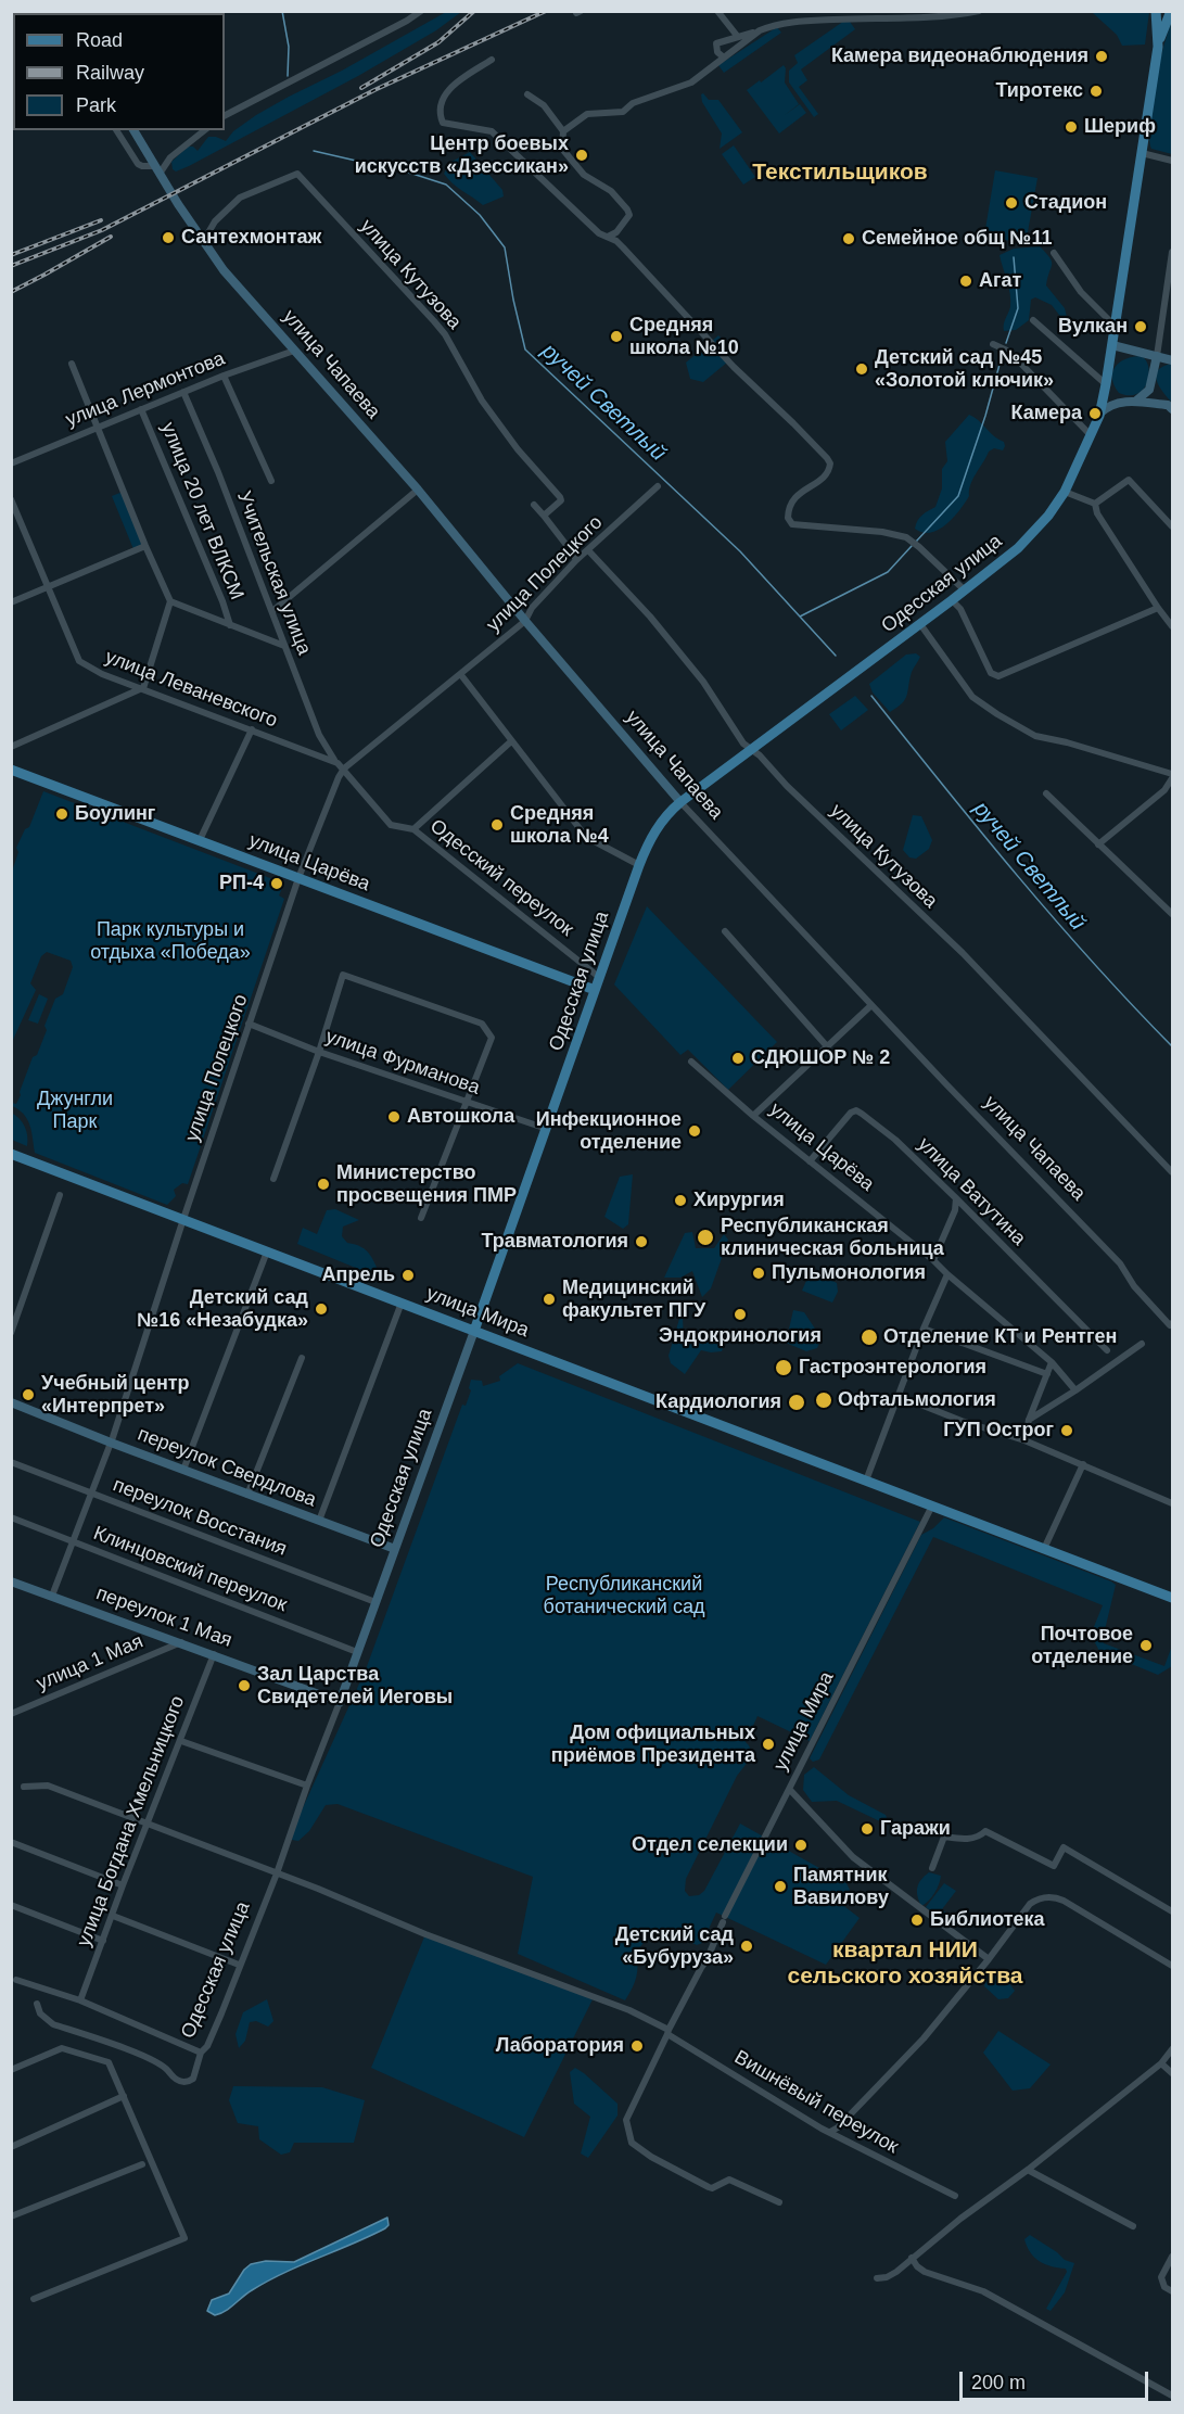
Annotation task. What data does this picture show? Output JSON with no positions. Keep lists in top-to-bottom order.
{
  "streets": {
    "main road": ["Одесская улица", "улица Царёва", "улица Мира"],
    "street": [
      "улица Кутузова",
      "улица Чапаева",
      "улица Лермонтова",
      "улица 20 лет ВЛКСМ",
      "Учительская улица",
      "улица Полецкого",
      "улица Леваневского",
      "Одесский переулок",
      "улица Фурманова",
      "улица Ватутина",
      "переулок Свердлова",
      "переулок Восстания",
      "Клинцовский переулок",
      "переулок 1 Мая",
      "улица 1 Мая",
      "улица Богдана Хмельницкого",
      "Вишнёвый переулок"
    ]
  },
  "crossings": [
    ["улица Кутузова", "улица Чапаева"],
    ["улица Кутузова", "улица Полецкого"],
    ["улица Кутузова", "Одесская улица"],
    ["улица Чапаева", "улица Лермонтова"],
    ["улица Чапаева", "улица Полецкого"],
    ["улица Чапаева", "Одесская улица"],
    ["улица Лермонтова", "улица 20 лет ВЛКСМ"],
    ["улица Лермонтова", "Учительская улица"],
    ["Учительская улица", "улица Леваневского"],
    ["улица Полецкого", "улица Леваневского"],
    ["улица Полецкого", "улица Царёва"],
    ["улица Полецкого", "улица Фурманова"],
    ["улица Полецкого", "улица Мира"],
    ["улица Полецкого", "переулок Свердлова"],
    ["улица Полецкого", "переулок Восстания"],
    ["улица Полецкого", "Клинцовский переулок"],
    ["улица Полецкого", "переулок 1 Мая"],
    ["Одесская улица", "улица Царёва"],
    ["Одесская улица", "Одесский переулок"],
    ["Одесская улица", "улица Фурманова"],
    ["Одесская улица", "улица Мира"],
    ["Одесская улица", "переулок Свердлова"],
    ["Одесская улица", "переулок Восстания"],
    ["Одесская улица", "Клинцовский переулок"],
    ["Одесская улица", "переулок 1 Мая"],
    ["Одесская улица", "Вишнёвый переулок"],
    ["улица Царёва", "улица Ватутина"],
    ["переулок 1 Мая", "улица 1 Мая"],
    ["переулок 1 Мая", "улица Богдана Хмельницкого"],
    ["улица Богдана Хмельницкого", "Вишнёвый переулок"]
  ],
  "districts": ["Текстильщиков", "квартал НИИ сельского хозяйства"],
  "water": ["ручей Светлый"],
  "parks": ["Парк культуры и отдыха «Победа»", "Джунгли Парк", "Республиканский ботанический сад"],
  "places": [
    "Камера видеонаблюдения",
    "Тиротекс",
    "Шериф",
    "Центр боевых искусств «Дзессикан»",
    "Стадион",
    "Сантехмонтаж",
    "Семейное общ №11",
    "Агат",
    "Вулкан",
    "Средняя школа №10",
    "Детский сад №45 «Золотой ключик»",
    "Камера",
    "Боулинг",
    "Средняя школа №4",
    "РП-4",
    "СДЮШОР № 2",
    "Автошкола",
    "Инфекционное отделение",
    "Министерство просвещения ПМР",
    "Хирургия",
    "Республиканская клиническая больница",
    "Травматология",
    "Пульмонология",
    "Апрель",
    "Медицинский факультет ПГУ",
    "Детский сад №16 «Незабудка»",
    "Эндокринология",
    "Отделение КТ и Рентген",
    "Гастроэнтерология",
    "Учебный центр «Интерпрет»",
    "Офтальмология",
    "Кардиология",
    "ГУП Острог",
    "Почтовое отделение",
    "Зал Царства Свидетелей Иеговы",
    "Дом официальных приёмов Президента",
    "Гаражи",
    "Отдел селекции",
    "Памятник Вавилову",
    "Библиотека",
    "Детский сад «Бубуруза»",
    "Лаборатория"
  ],
  "legend": ["Road", "Railway", "Park"],
  "scale_bar": "200 m"
}
